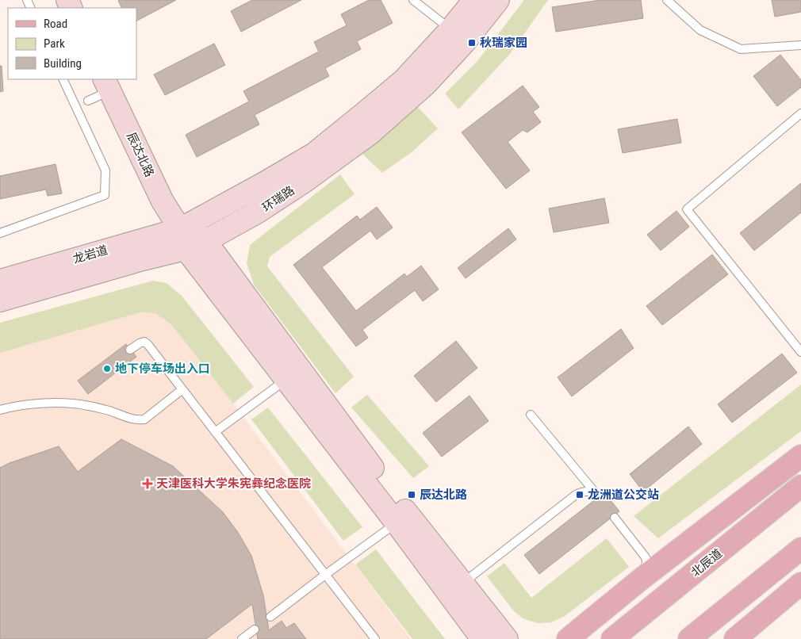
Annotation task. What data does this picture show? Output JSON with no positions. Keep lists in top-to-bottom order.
{
  "streets": {
    "main road": [
      "辰达北路",
      "环瑞路",
      "龙岩道",
      "北辰道"
    ]
  },
  "crossings": [
    ["辰达北路", "环瑞路"],
    ["辰达北路", "龙岩道"],
    ["环瑞路", "龙岩道"]
  ],
  "places": {
    "transit": ["秋瑞家园", "辰达北路", "龙洲道公交站"],
    "other": ["地下停车场出入口"],
    "health": ["天津医科大学朱宪彝纪念医院"]
  },
  "legend": ["Road", "Park", "Building"]
}
